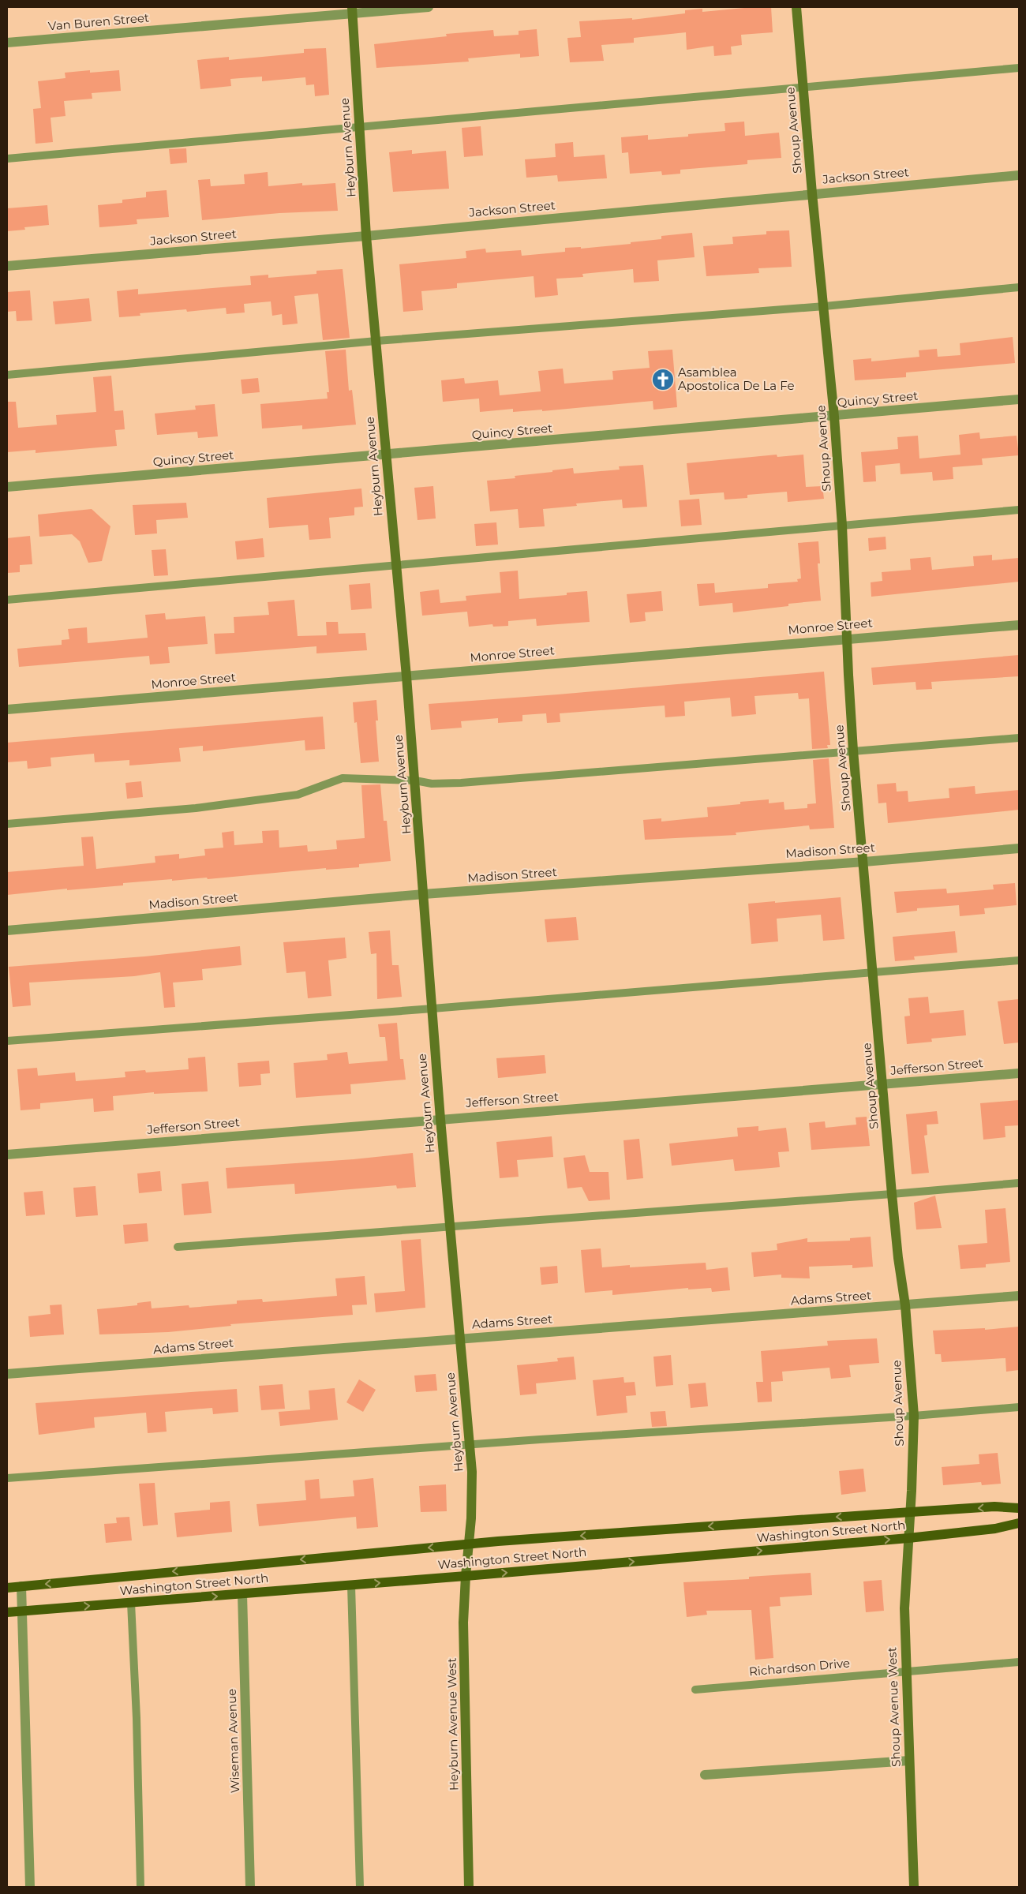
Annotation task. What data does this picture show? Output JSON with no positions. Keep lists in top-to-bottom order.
{
  "streets": {
    "main road": ["Washington Street North"],
    "street": [
      "Van Buren Street",
      "Shoup Avenue",
      "Heyburn Avenue",
      "Jackson Street",
      "Quincy Street",
      "Monroe Street",
      "Madison Street",
      "Jefferson Street",
      "Adams Street",
      "Shoup Avenue West",
      "Heyburn Avenue West",
      "Wiseman Avenue"
    ],
    "lane": ["Richardson Drive"]
  },
  "crossings": [
    ["Van Buren Street", "Heyburn Avenue"],
    ["Shoup Avenue", "Jackson Street"],
    ["Shoup Avenue", "Quincy Street"],
    ["Shoup Avenue", "Monroe Street"],
    ["Shoup Avenue", "Madison Street"],
    ["Shoup Avenue", "Jefferson Street"],
    ["Shoup Avenue", "Adams Street"],
    ["Shoup Avenue", "Washington Street North"],
    ["Shoup Avenue", "Shoup Avenue West"],
    ["Heyburn Avenue", "Jackson Street"],
    ["Heyburn Avenue", "Quincy Street"],
    ["Heyburn Avenue", "Monroe Street"],
    ["Heyburn Avenue", "Madison Street"],
    ["Heyburn Avenue", "Jefferson Street"],
    ["Heyburn Avenue", "Adams Street"],
    ["Heyburn Avenue", "Washington Street North"],
    ["Heyburn Avenue", "Heyburn Avenue West"],
    ["Washington Street North", "Shoup Avenue West"],
    ["Washington Street North", "Heyburn Avenue West"],
    ["Washington Street North", "Wiseman Avenue"],
    ["Richardson Drive", "Shoup Avenue West"]
  ],
  "places": {
    "church": ["Asamblea Apostolica De La Fe"]
  }
}
